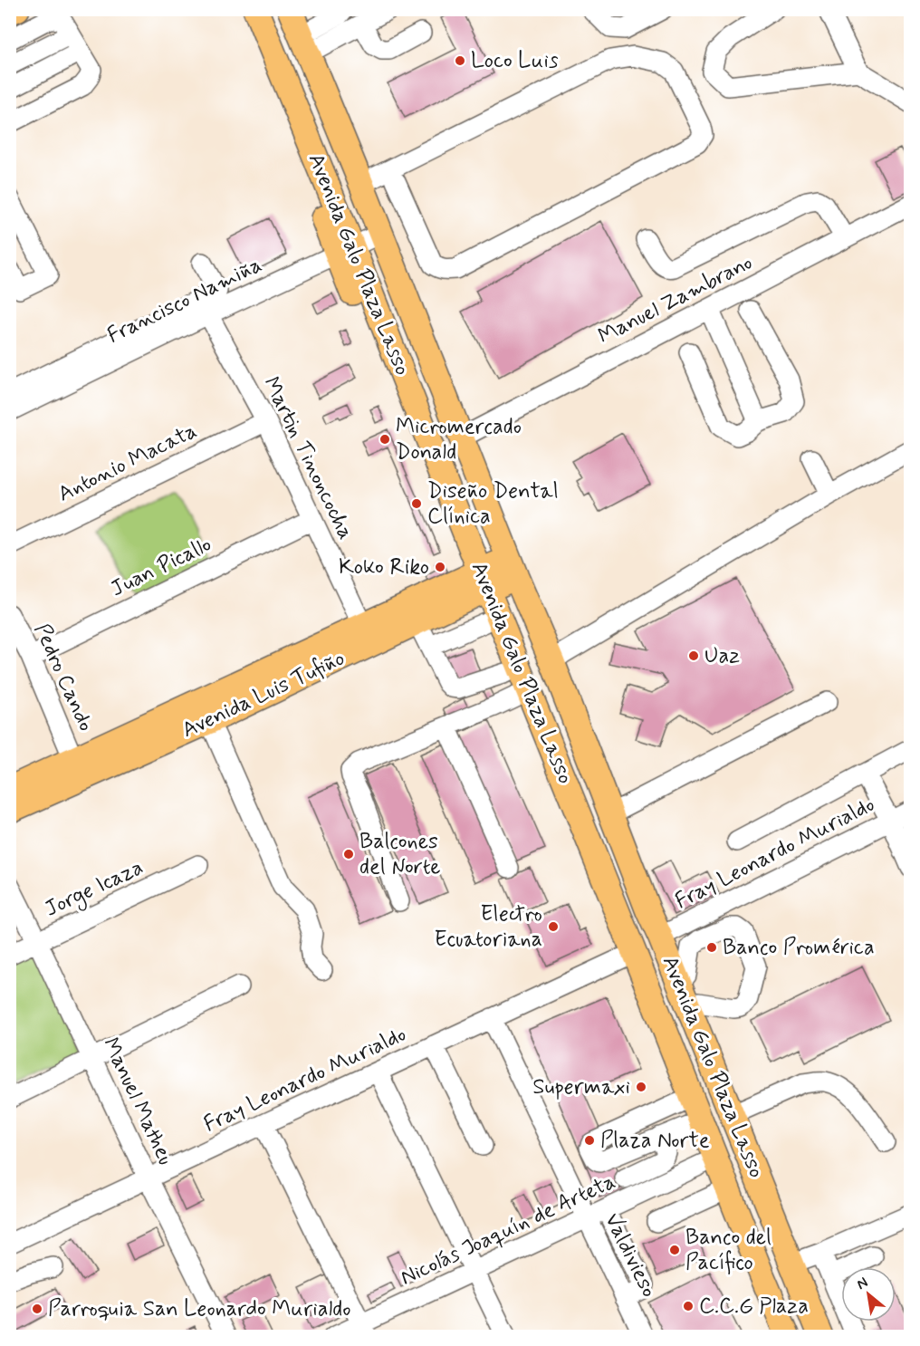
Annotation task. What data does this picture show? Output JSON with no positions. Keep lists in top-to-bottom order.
{
  "streets": {
    "main road": ["Avenida Galo Plaza Lasso", "Avenida Luis Tufiño"],
    "street": [
      "Manuel Zambrano",
      "Francisco Namiña",
      "Martin Tinoncocha",
      "Antonio Macata",
      "Juan Picallo",
      "Pedro Cando",
      "Fray Leonardo Murialdo",
      "Jorge Icaza",
      "Manuel Matheu",
      "Nicolás Joaquín de Arteta",
      "Valdivieso"
    ]
  },
  "crossings": [
    ["Avenida Galo Plaza Lasso", "Manuel Zambrano"],
    ["Avenida Galo Plaza Lasso", "Francisco Namiña"],
    ["Avenida Galo Plaza Lasso", "Avenida Luis Tufiño"],
    ["Avenida Galo Plaza Lasso", "Fray Leonardo Murialdo"],
    ["Avenida Galo Plaza Lasso", "Nicolás Joaquín de Arteta"],
    ["Francisco Namiña", "Martin Tinoncocha"],
    ["Martin Tinoncocha", "Antonio Macata"],
    ["Martin Tinoncocha", "Juan Picallo"],
    ["Martin Tinoncocha", "Avenida Luis Tufiño"],
    ["Juan Picallo", "Pedro Cando"],
    ["Pedro Cando", "Avenida Luis Tufiño"],
    ["Fray Leonardo Murialdo", "Manuel Matheu"],
    ["Fray Leonardo Murialdo", "Valdivieso"],
    ["Jorge Icaza", "Manuel Matheu"],
    ["Nicolás Joaquín de Arteta", "Valdivieso"]
  ],
  "places": [
    "Loco Luis",
    "Micromercado Donald",
    "Diseño Dental Clínica",
    "Koko Riko",
    "Uaz",
    "Balcones del Norte",
    "Electro Ecuatoriana",
    "Banco Promérica",
    "Supermaxi",
    "Plaza Norte",
    "Banco del Pacífico",
    "C.C.G Plaza",
    "Parroquia San Leonardo Murialdo"
  ],
  "north": "top left"
}
